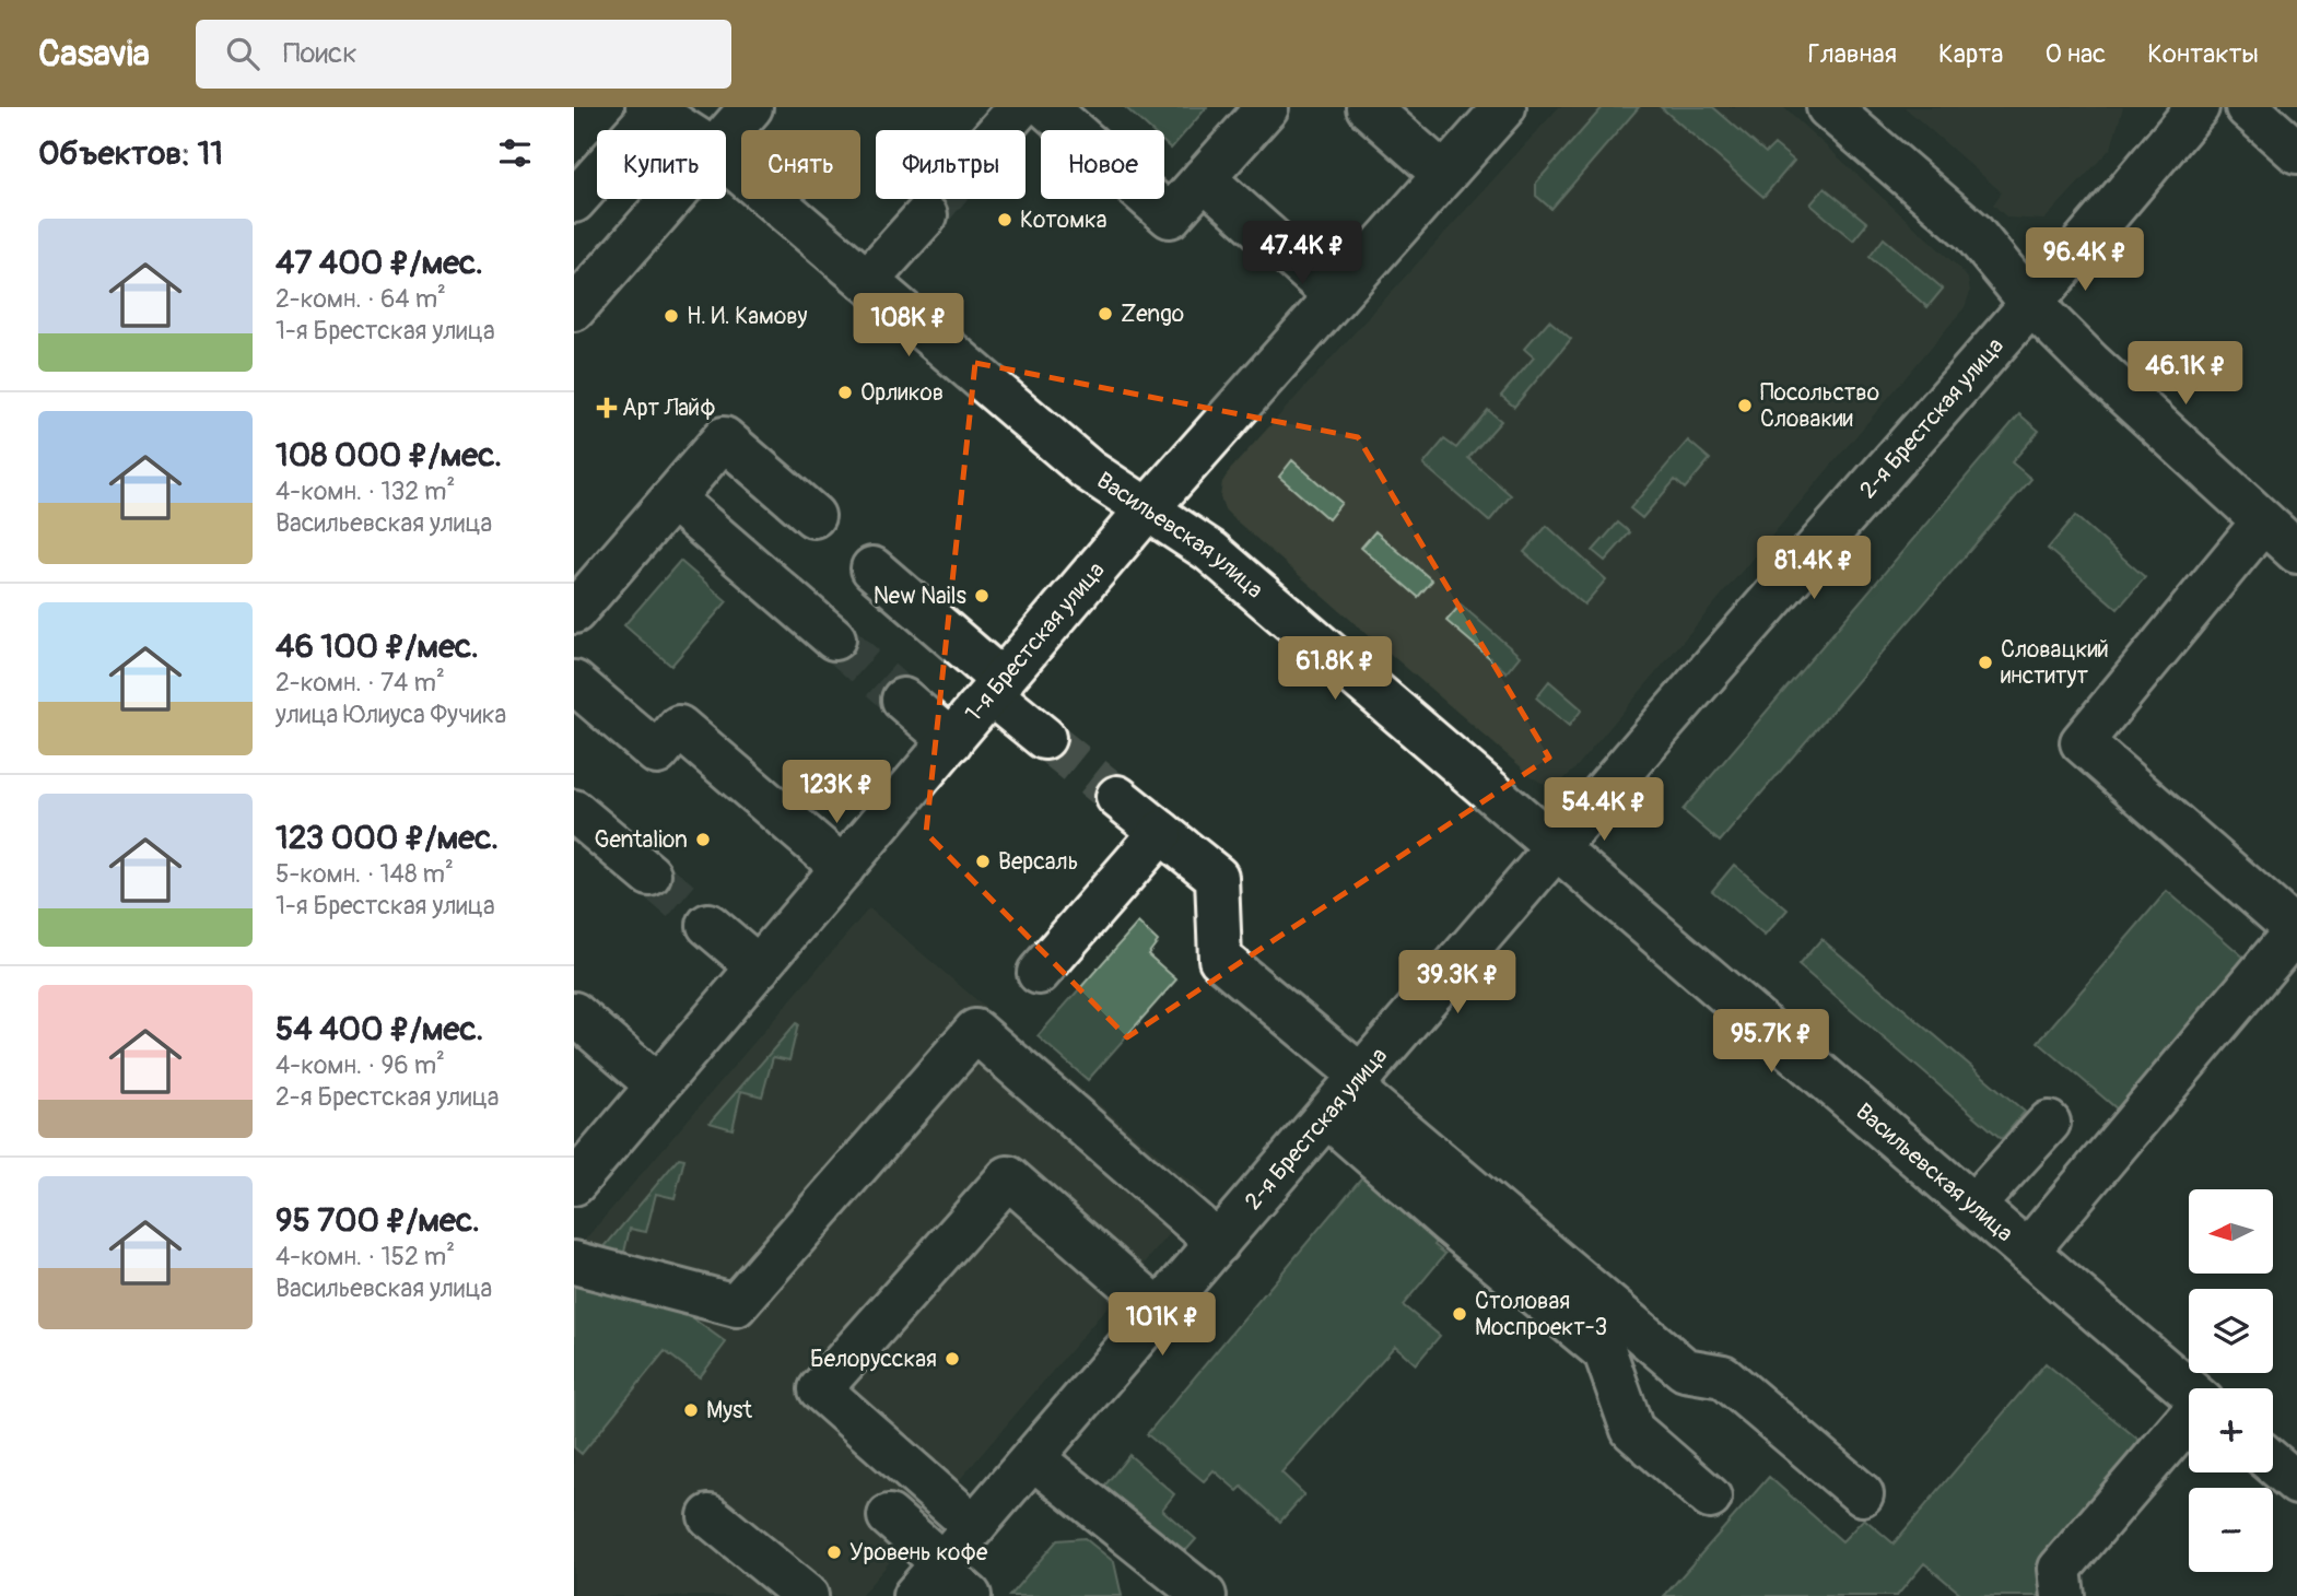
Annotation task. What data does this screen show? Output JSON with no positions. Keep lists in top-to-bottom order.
{
  "streets": {
    "street": ["2-я Брестская улица", "Васильевская улица", "1-я Брестская улица"]
  },
  "crossings": [
    ["2-я Брестская улица", "Васильевская улица"],
    ["Васильевская улица", "1-я Брестская улица"]
  ],
  "places": {
    "other": [
      "Котомка",
      "Zengo",
      "Н. И. Камову",
      "Орликов",
      "Посольство Словакии",
      "New Nails",
      "Словацкий институт",
      "Gentalion",
      "Версаль",
      "Столовая Моспроект-3",
      "Белорусская",
      "Myst",
      "Уровень кофе"
    ],
    "health": ["Арт Лайф"]
  },
  "north": "left",
  "page": {
    "header": "Casavia",
    "search": "Поиск",
    "nav": [
      "Главная",
      "Карта",
      "О нас",
      "Контакты"
    ],
    "heading": "Объектов: 11",
    "chip": [
      "Купить",
      "Снять",
      "Фильтры",
      "Новое"
    ],
    "list": [
      {
        "name": "47 400 ₽/мес.",
        "note": "2-комн. · 64 m² · 1-я Брестская улица"
      },
      {
        "name": "108 000 ₽/мес.",
        "note": "4-комн. · 132 m² · Васильевская улица"
      },
      {
        "name": "46 100 ₽/мес.",
        "note": "2-комн. · 74 m² · улица Юлиуса Фучика"
      },
      {
        "name": "123 000 ₽/мес.",
        "note": "5-комн. · 148 m² · 1-я Брестская улица"
      },
      {
        "name": "54 400 ₽/мес.",
        "note": "4-комн. · 96 m² · 2-я Брестская улица"
      },
      {
        "name": "95 700 ₽/мес.",
        "note": "4-комн. · 152 m² · Васильевская улица"
      }
    ],
    "price": [
      "47.4K ₽",
      "96.4K ₽",
      "108K ₽",
      "46.1K ₽",
      "81.4K ₽",
      "61.8K ₽",
      "123K ₽",
      "54.4K ₽",
      "39.3K ₽",
      "95.7K ₽",
      "101K ₽"
    ],
    "map_buttons": ["+", "−"]
  }
}
